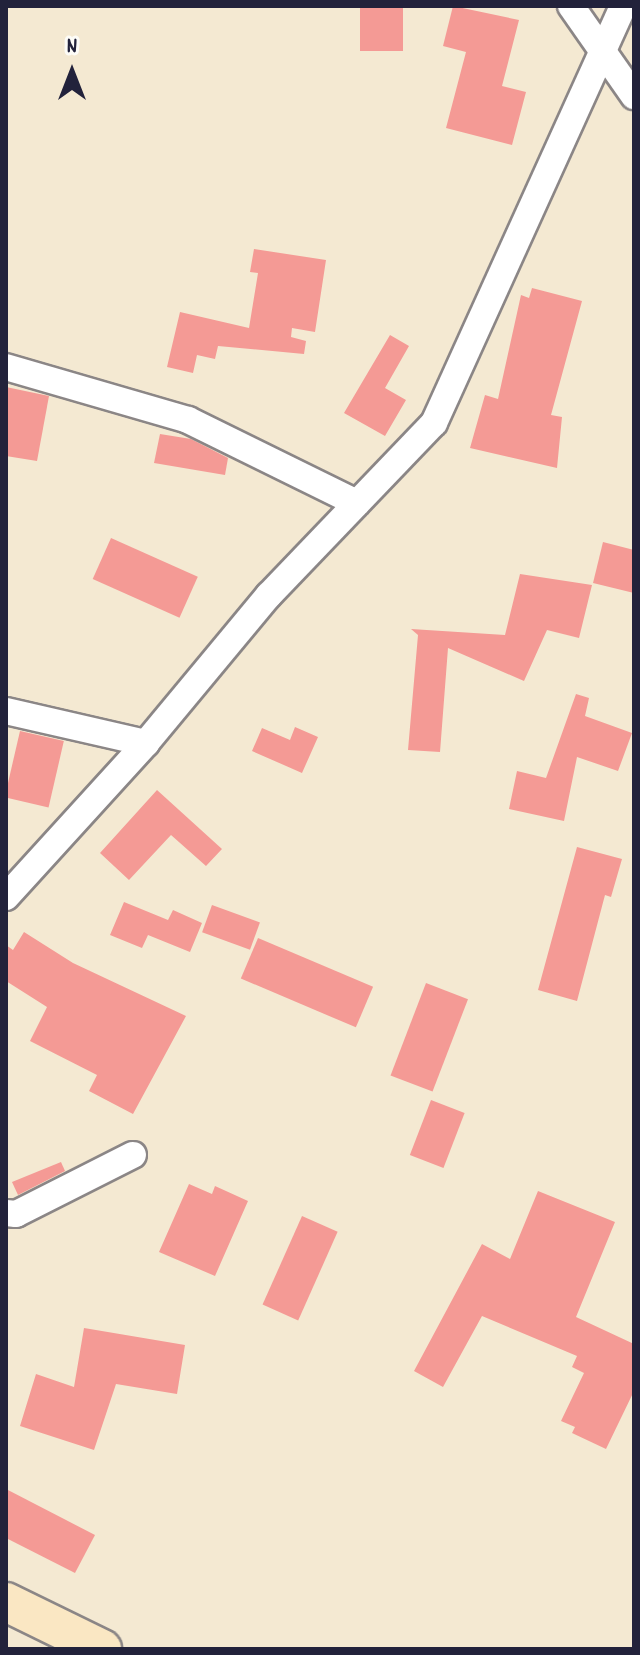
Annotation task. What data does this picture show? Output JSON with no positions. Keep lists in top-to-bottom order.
{
  "north": "top"
}
